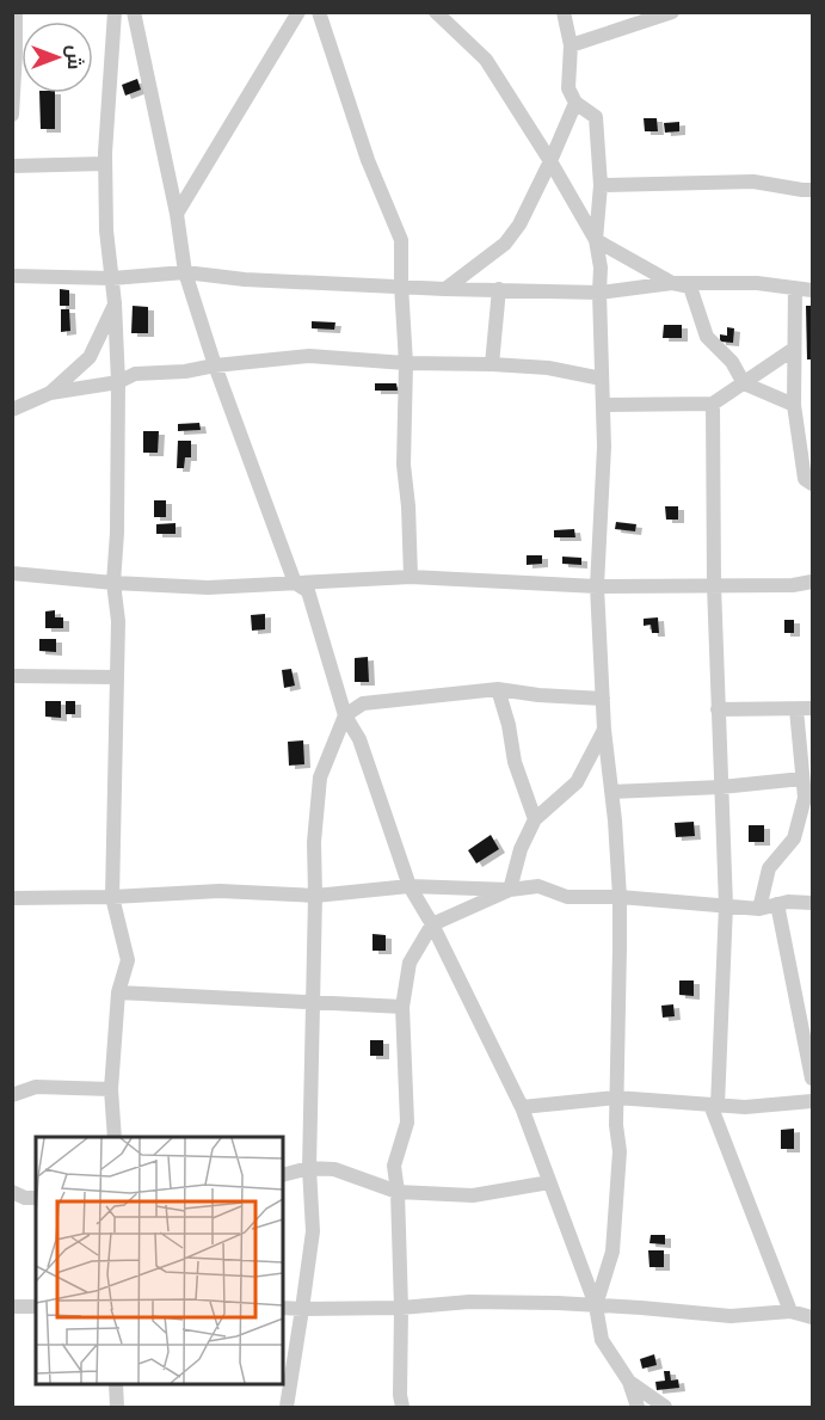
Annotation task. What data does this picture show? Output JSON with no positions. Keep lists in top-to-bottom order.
{
  "north": "right"
}
